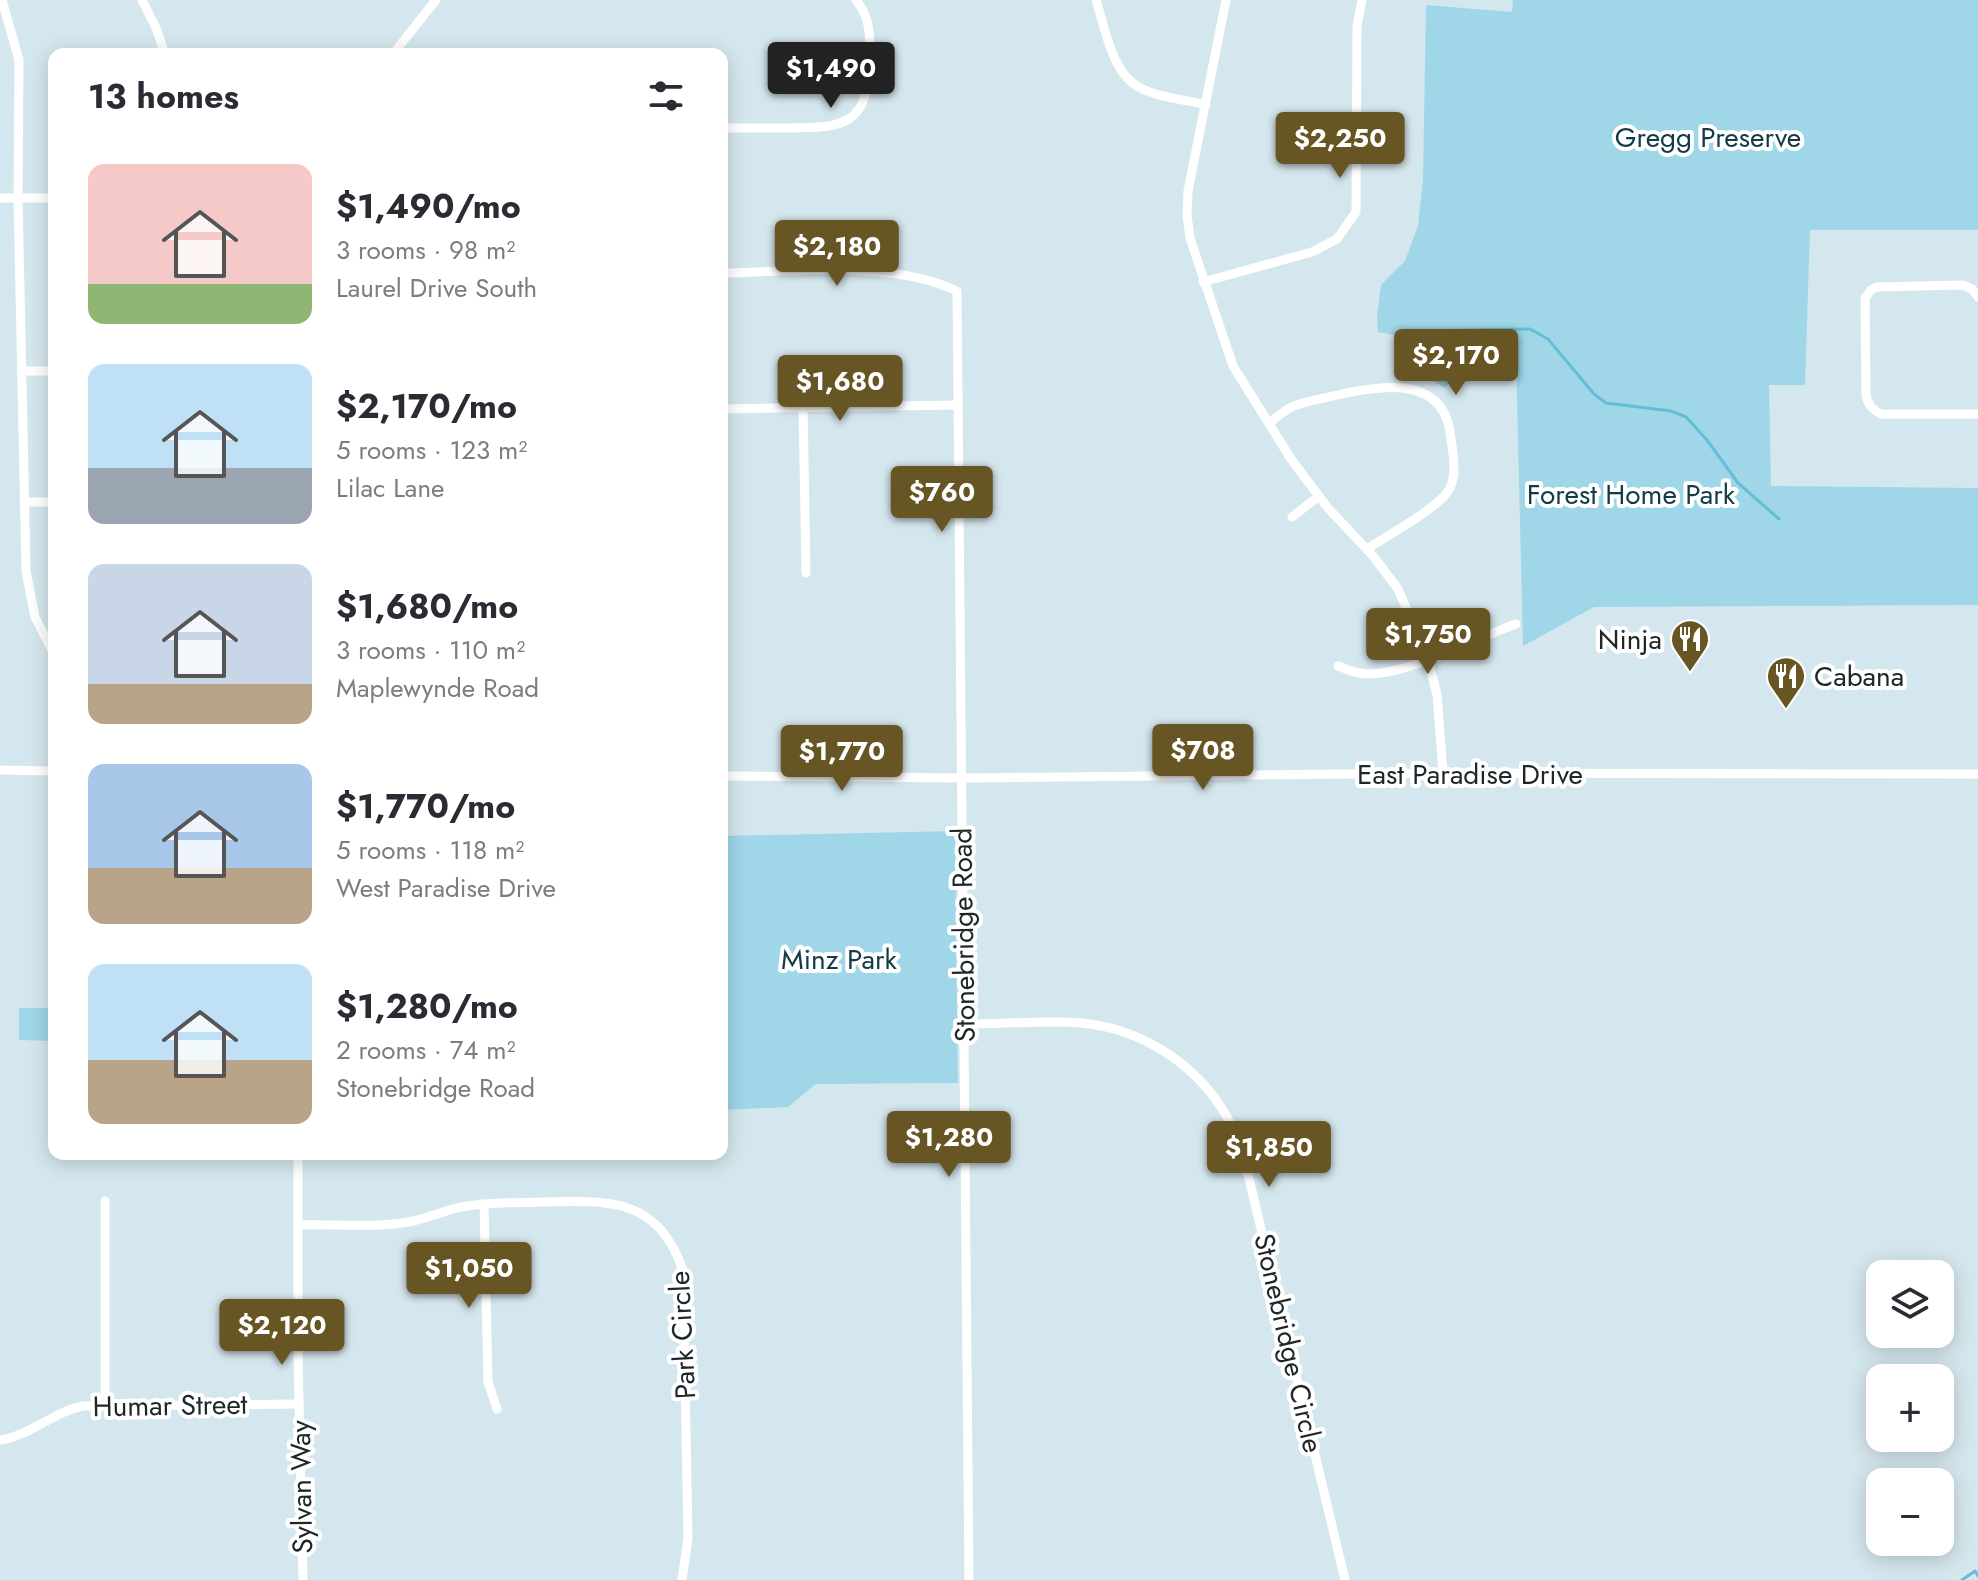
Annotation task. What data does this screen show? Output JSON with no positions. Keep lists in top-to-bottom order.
{
  "streets": {
    "street": [
      "East Paradise Drive",
      "Stonebridge Road",
      "Park Circle",
      "Stonebridge Circle",
      "Humar Street",
      "Sylvan Way"
    ]
  },
  "crossings": [
    ["East Paradise Drive", "Stonebridge Road"],
    ["Stonebridge Road", "Stonebridge Circle"],
    ["Park Circle", "Sylvan Way"],
    ["Humar Street", "Sylvan Way"]
  ],
  "parks": ["Gregg Preserve", "Forest Home Park", "Minz Park"],
  "places": {
    "restaurant": ["Ninja", "Cabana"]
  },
  "page": {
    "price": [
      "$1,490",
      "$2,250",
      "$2,180",
      "$2,170",
      "$1,680",
      "$760",
      "$1,750",
      "$708",
      "$1,770",
      "$1,280",
      "$1,850",
      "$1,050",
      "$2,120"
    ],
    "heading": "13 homes",
    "list": [
      {
        "name": "$1,490/mo",
        "note": "3 rooms · 98 m² · Laurel Drive South"
      },
      {
        "name": "$2,170/mo",
        "note": "5 rooms · 123 m² · Lilac Lane"
      },
      {
        "name": "$1,680/mo",
        "note": "3 rooms · 110 m² · Maplewynde Road"
      },
      {
        "name": "$1,770/mo",
        "note": "5 rooms · 118 m² · West Paradise Drive"
      },
      {
        "name": "$1,280/mo",
        "note": "2 rooms · 74 m² · Stonebridge Road"
      }
    ],
    "map_buttons": ["+", "−"]
  }
}
